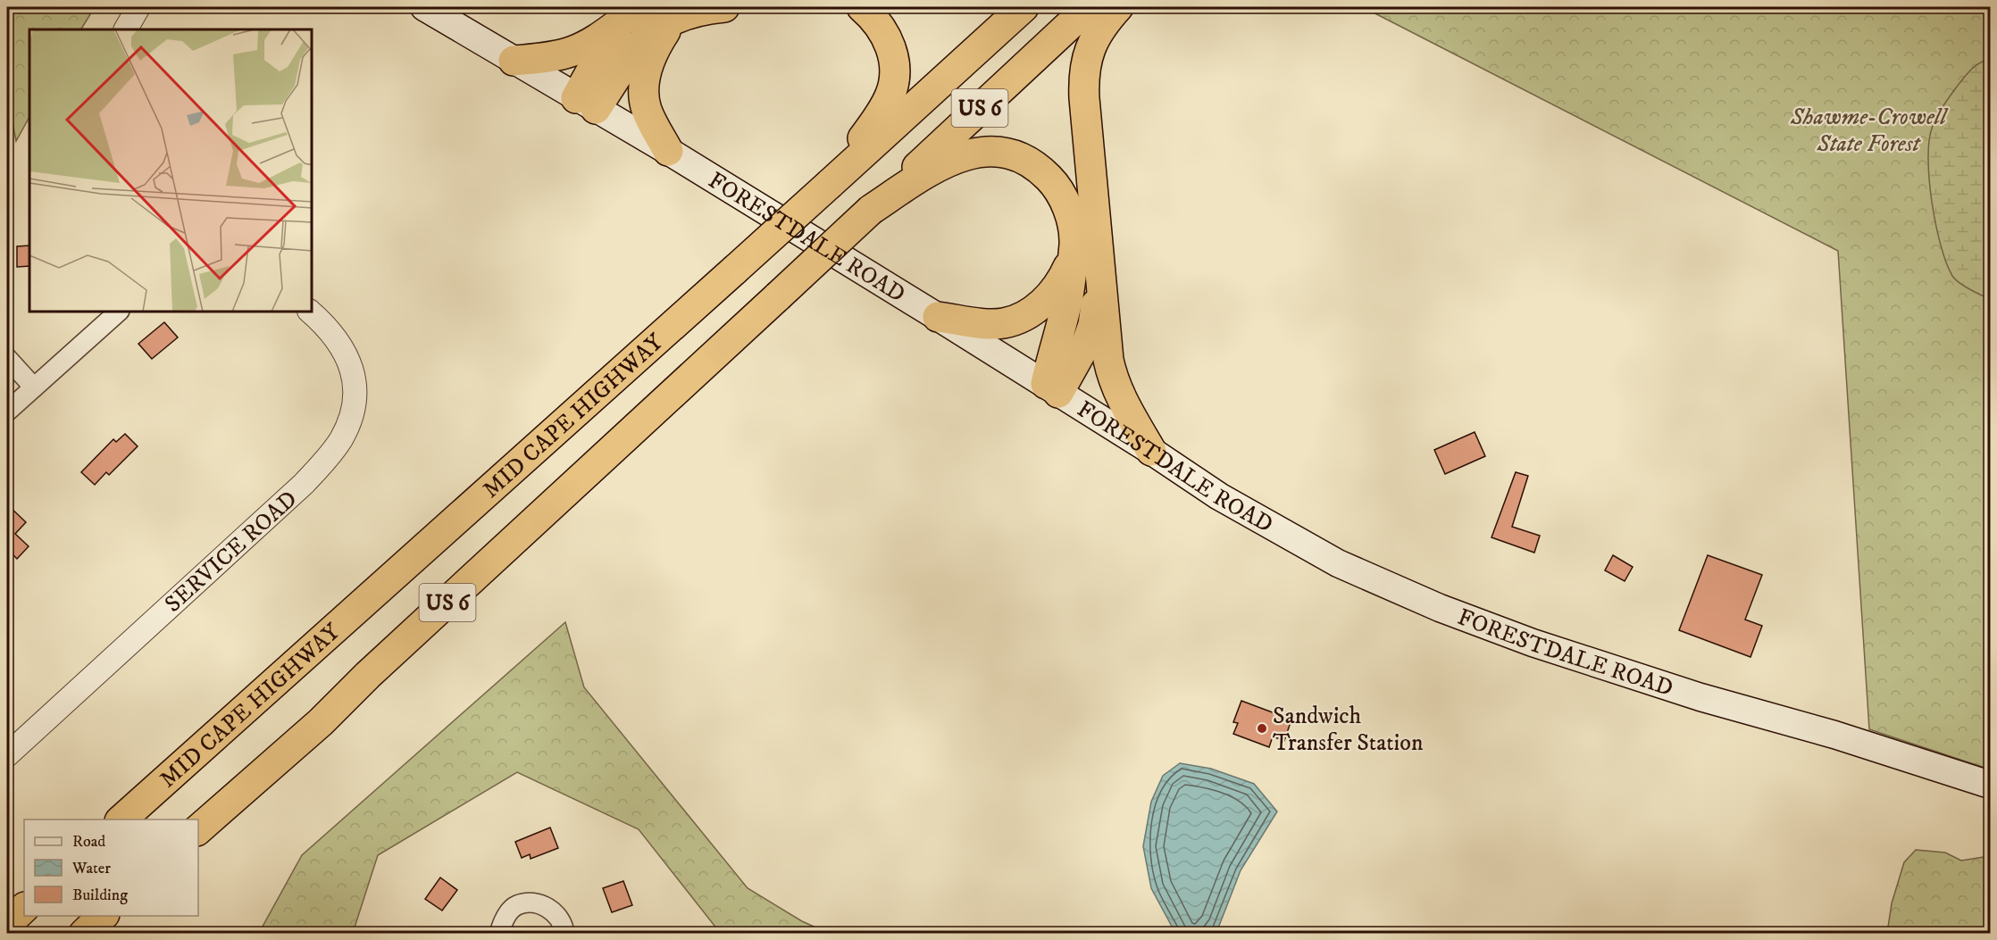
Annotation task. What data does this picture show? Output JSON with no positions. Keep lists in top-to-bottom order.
{
  "streets": {
    "highway": ["US 6", "MID CAPE HIGHWAY"],
    "main road": ["FORESTDALE ROAD"],
    "street": ["SERVICE ROAD"]
  },
  "parks": ["Shawme-Crowell State Forest"],
  "places": ["Sandwich Transfer Station"],
  "legend": ["Road", "Water", "Building"]
}
